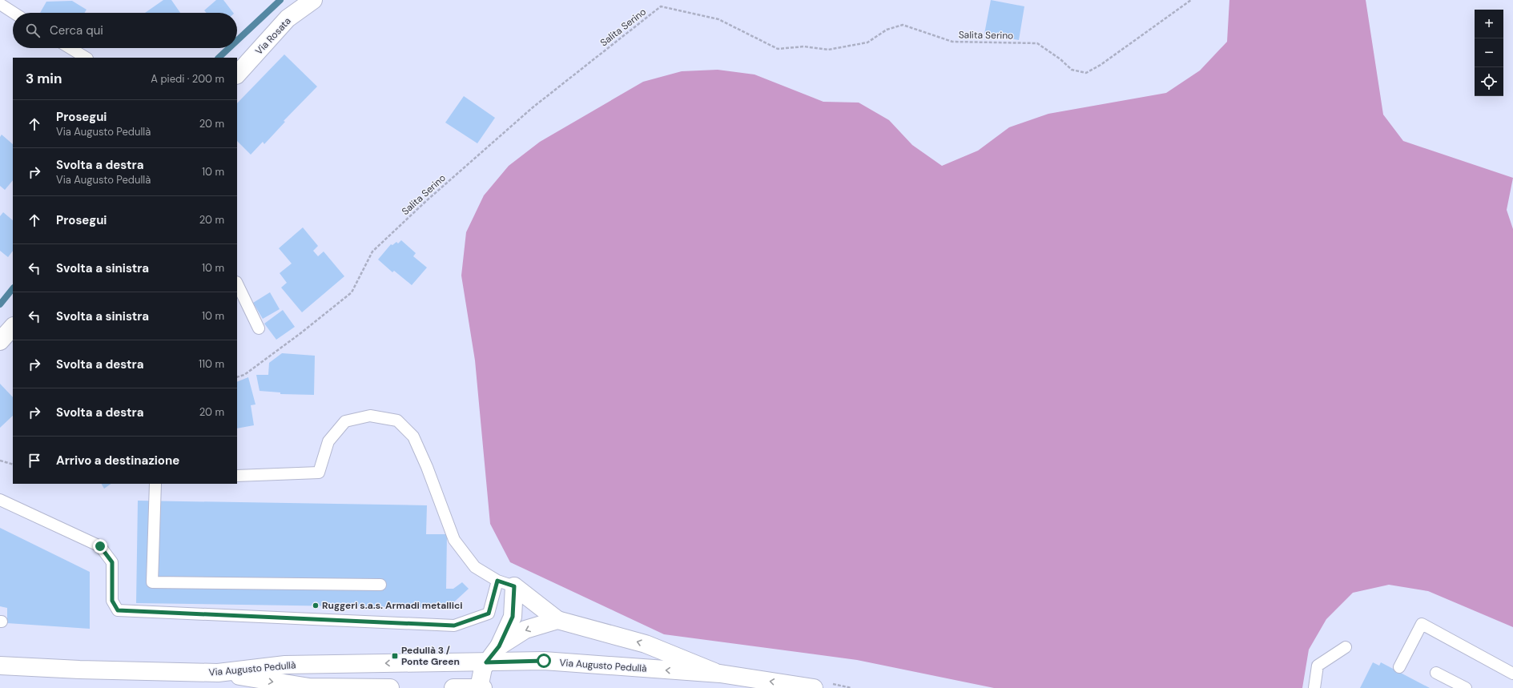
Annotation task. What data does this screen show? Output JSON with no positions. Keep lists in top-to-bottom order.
{
  "streets": {
    "main road": ["Via Rosata", "Via Augusto Pedullà"],
    "path": ["Salita Serino"]
  },
  "one_way": ["Via Augusto Pedullà"],
  "places": {
    "other": ["Ruggeri s.a.s. Armadi metallici"],
    "transit": ["Pedullà 3 / Ponte Green"]
  },
  "page": {
    "map_buttons": ["+", "−"],
    "search": "Cerca qui",
    "heading": ["3 min", "A piedi · 200 m"],
    "list": [
      ["Prosegui", "Via Augusto Pedullà", "20 m"],
      ["Svolta a destra", "Via Augusto Pedullà", "10 m"],
      ["Prosegui", "20 m"],
      ["Svolta a sinistra", "10 m"],
      ["Svolta a sinistra", "10 m"],
      ["Svolta a destra", "110 m"],
      ["Svolta a destra", "20 m"],
      "Arrivo a destinazione"
    ]
  }
}
